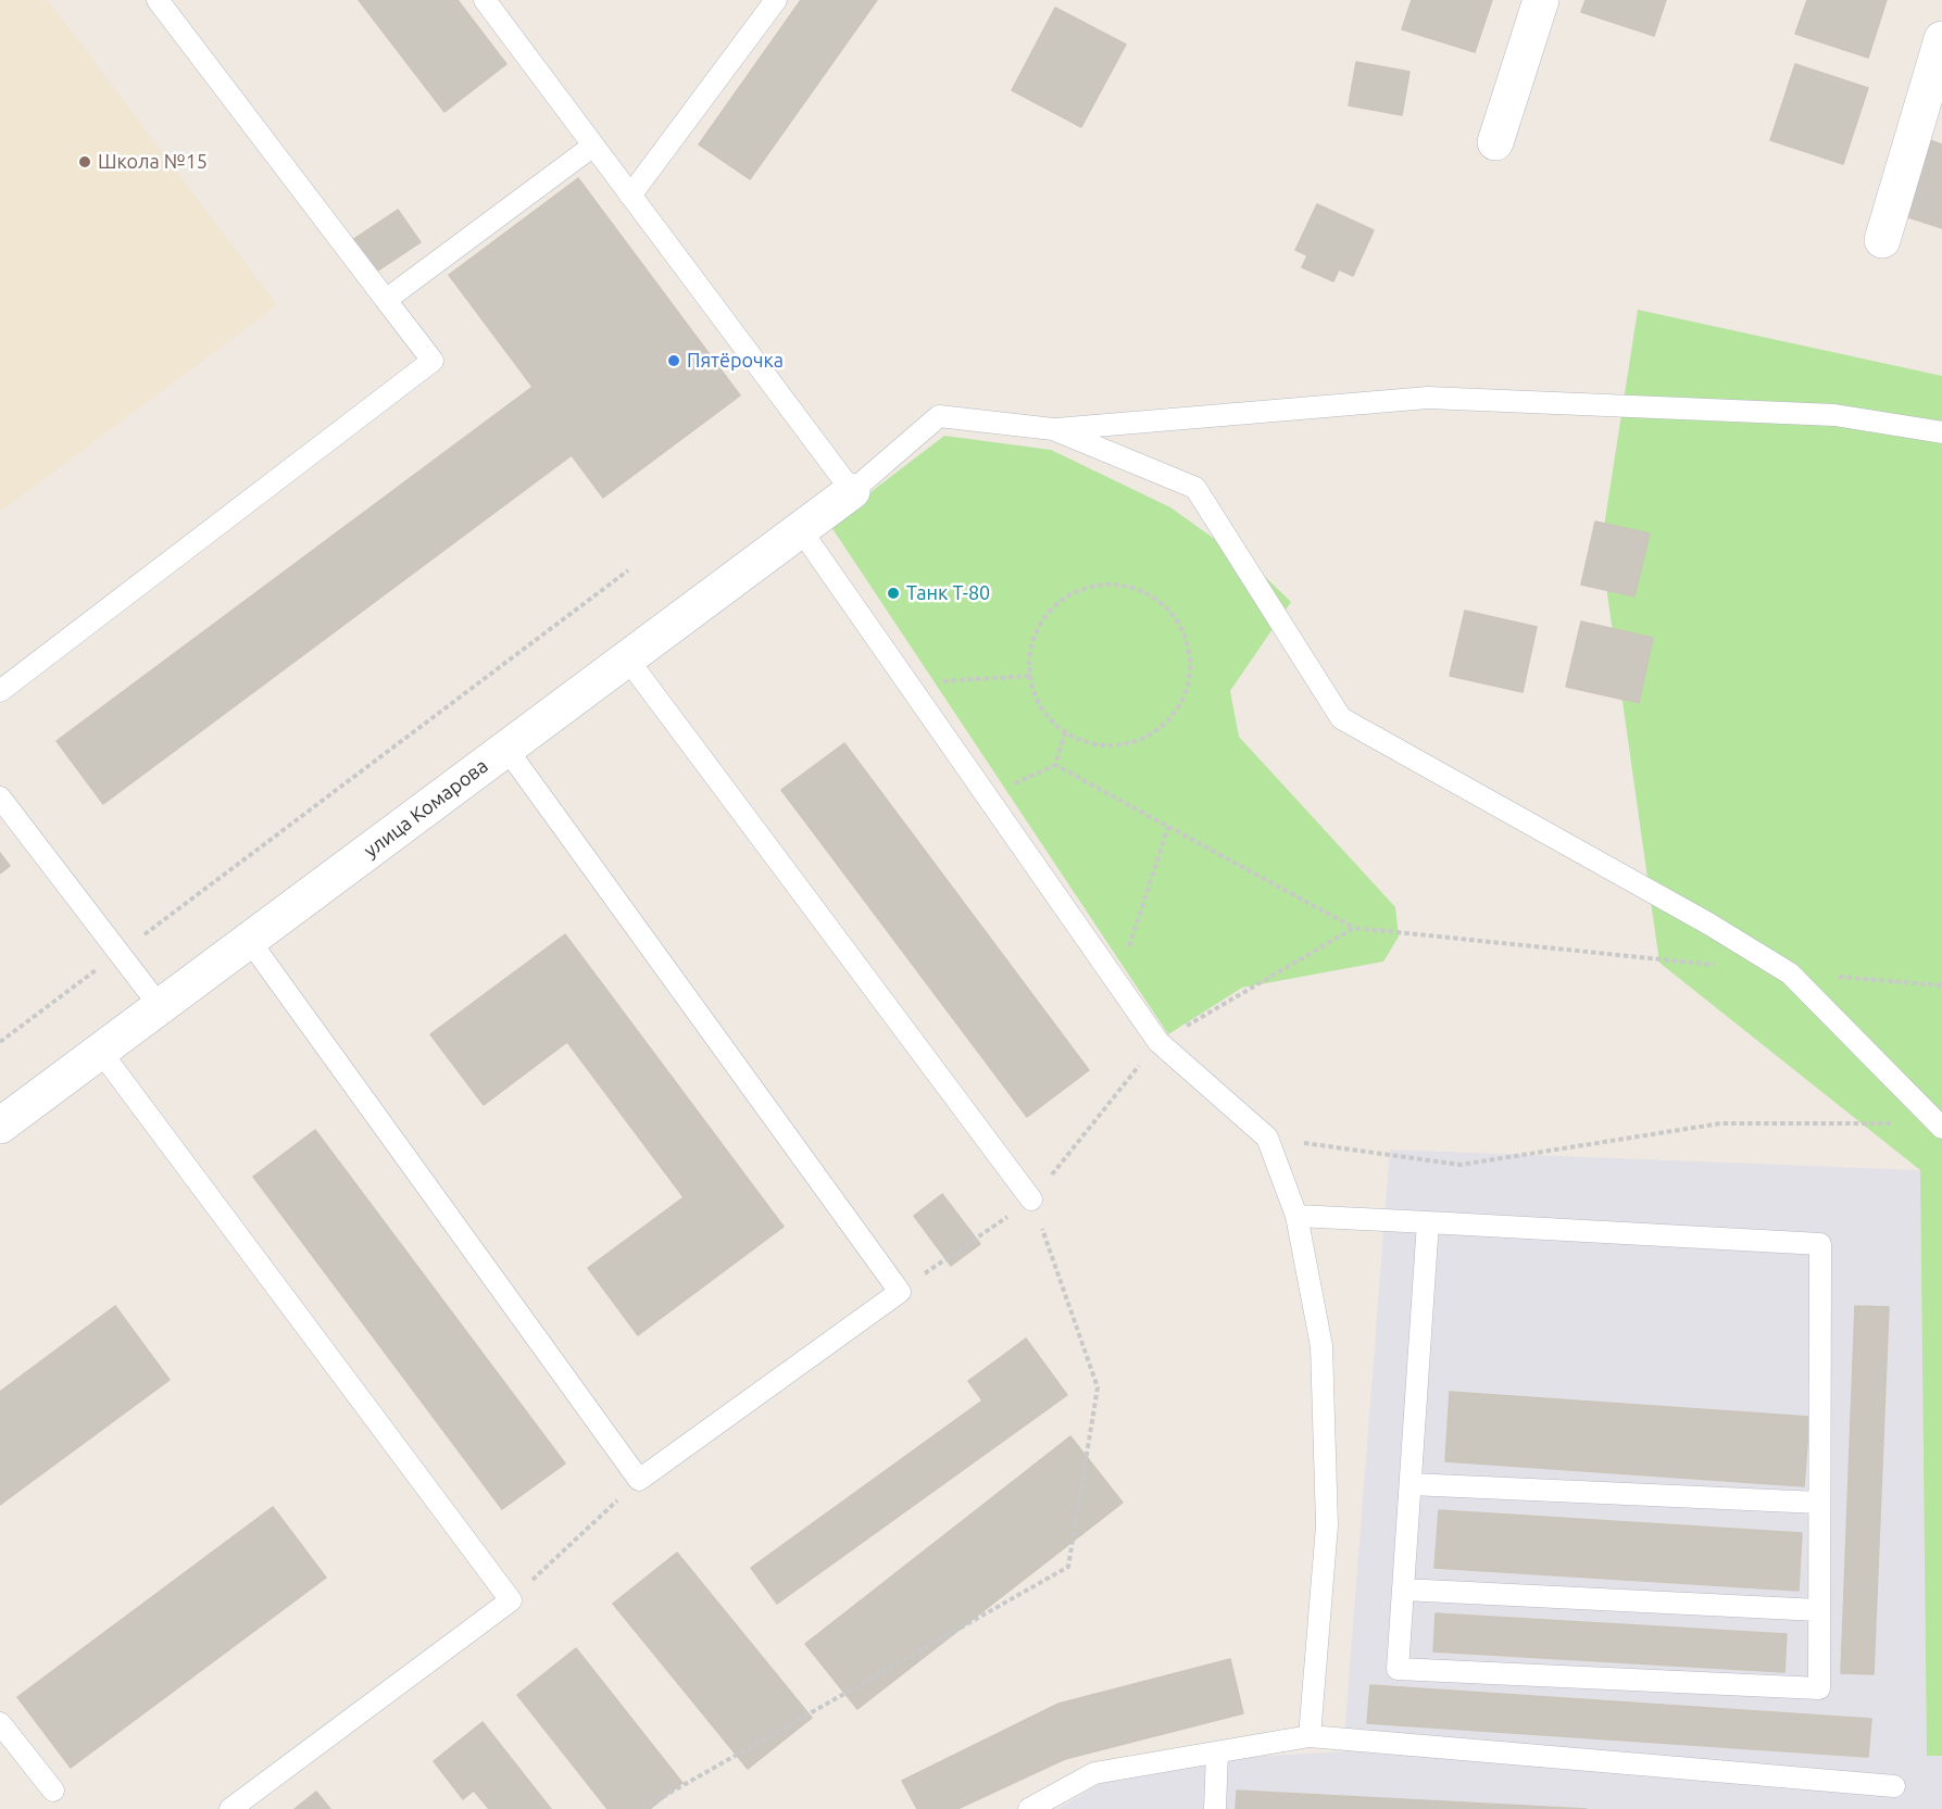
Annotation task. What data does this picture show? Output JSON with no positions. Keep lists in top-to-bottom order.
{
  "streets": {
    "street": ["улица Комарова"]
  },
  "places": ["Школа №15", "Пятёрочка", "Танк Т-80"]
}
